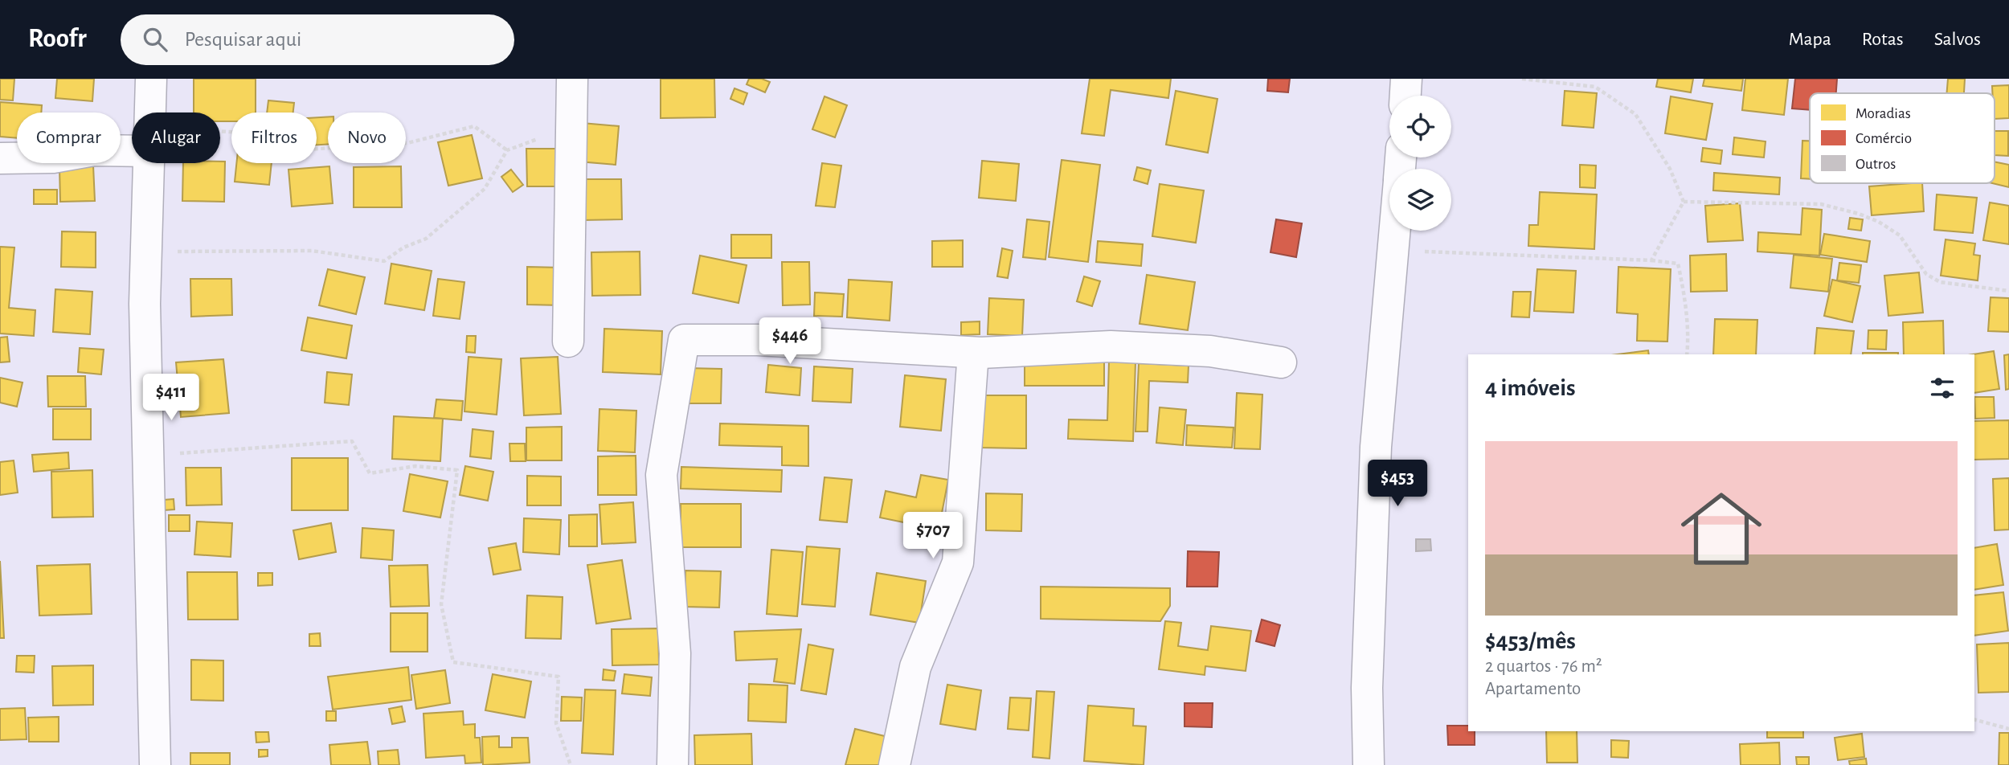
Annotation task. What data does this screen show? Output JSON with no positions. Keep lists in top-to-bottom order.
{
  "legend": ["Moradias", "Comércio", "Outros"],
  "page": {
    "header": "Roofr",
    "search": "Pesquisar aqui",
    "nav": ["Mapa", "Rotas", "Salvos"],
    "chip": [
      "Comprar",
      "Alugar",
      "Filtros",
      "Novo"
    ],
    "price": [
      "$446",
      "$411",
      "$453",
      "$707"
    ],
    "heading": "4 imóveis",
    "list": [
      {
        "name": "$453/mês",
        "note": "2 quartos · 76 m² · Apartamento"
      }
    ]
  }
}
